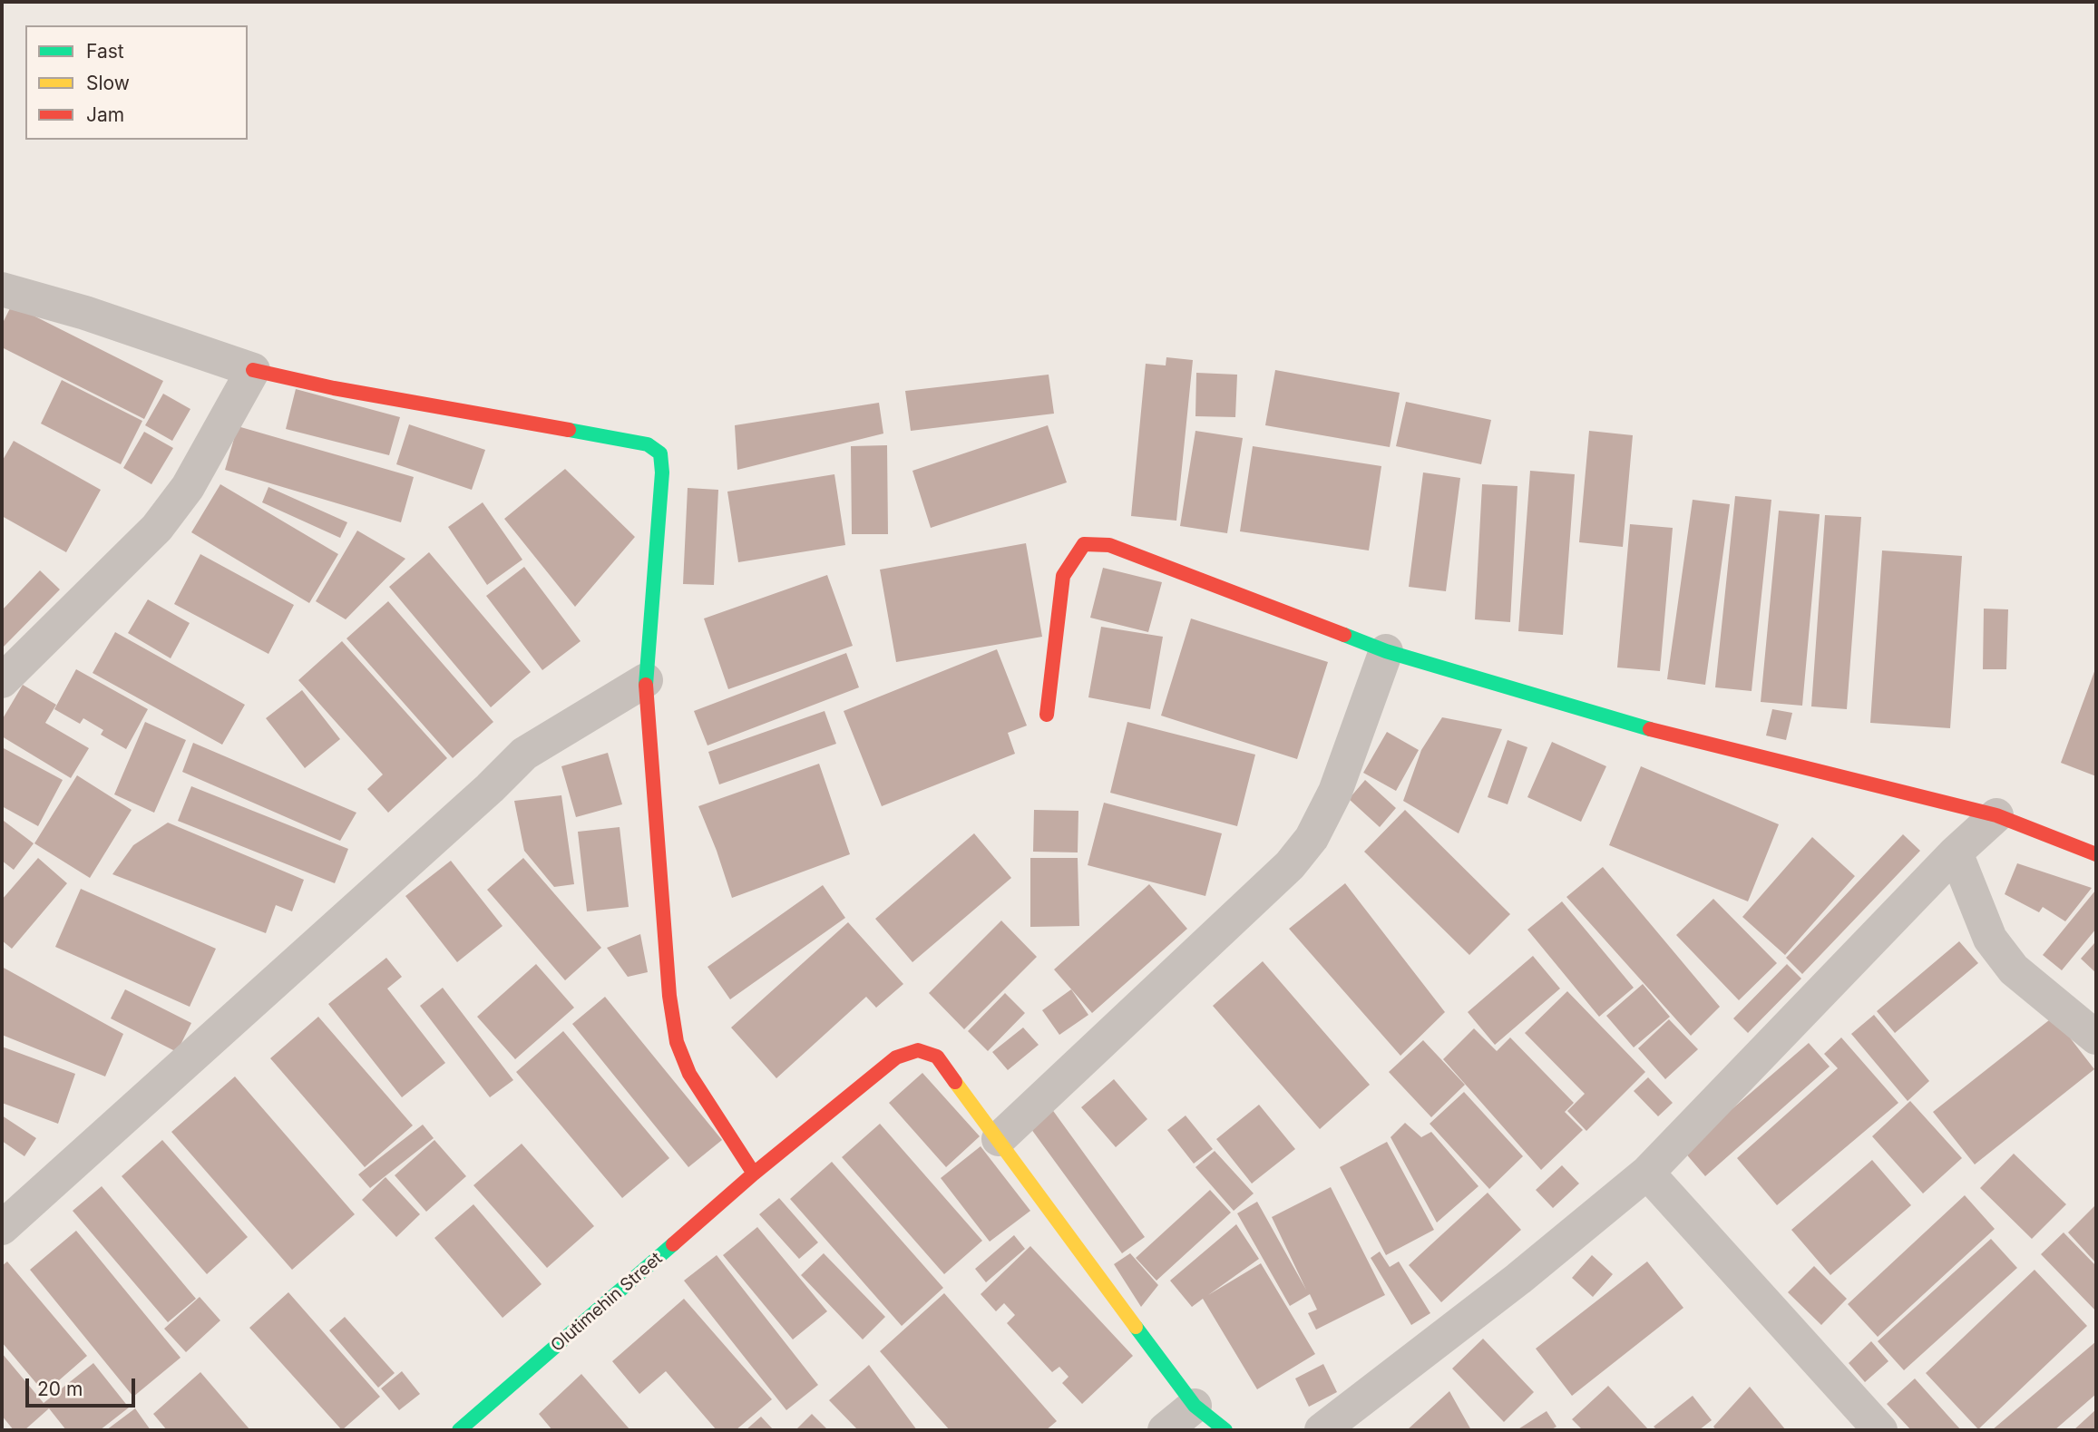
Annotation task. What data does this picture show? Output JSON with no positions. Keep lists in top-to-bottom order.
{
  "streets": {
    "street": ["Olutimehin Street"]
  },
  "legend": ["Fast", "Slow", "Jam"],
  "scale_bar": "20 m"
}
